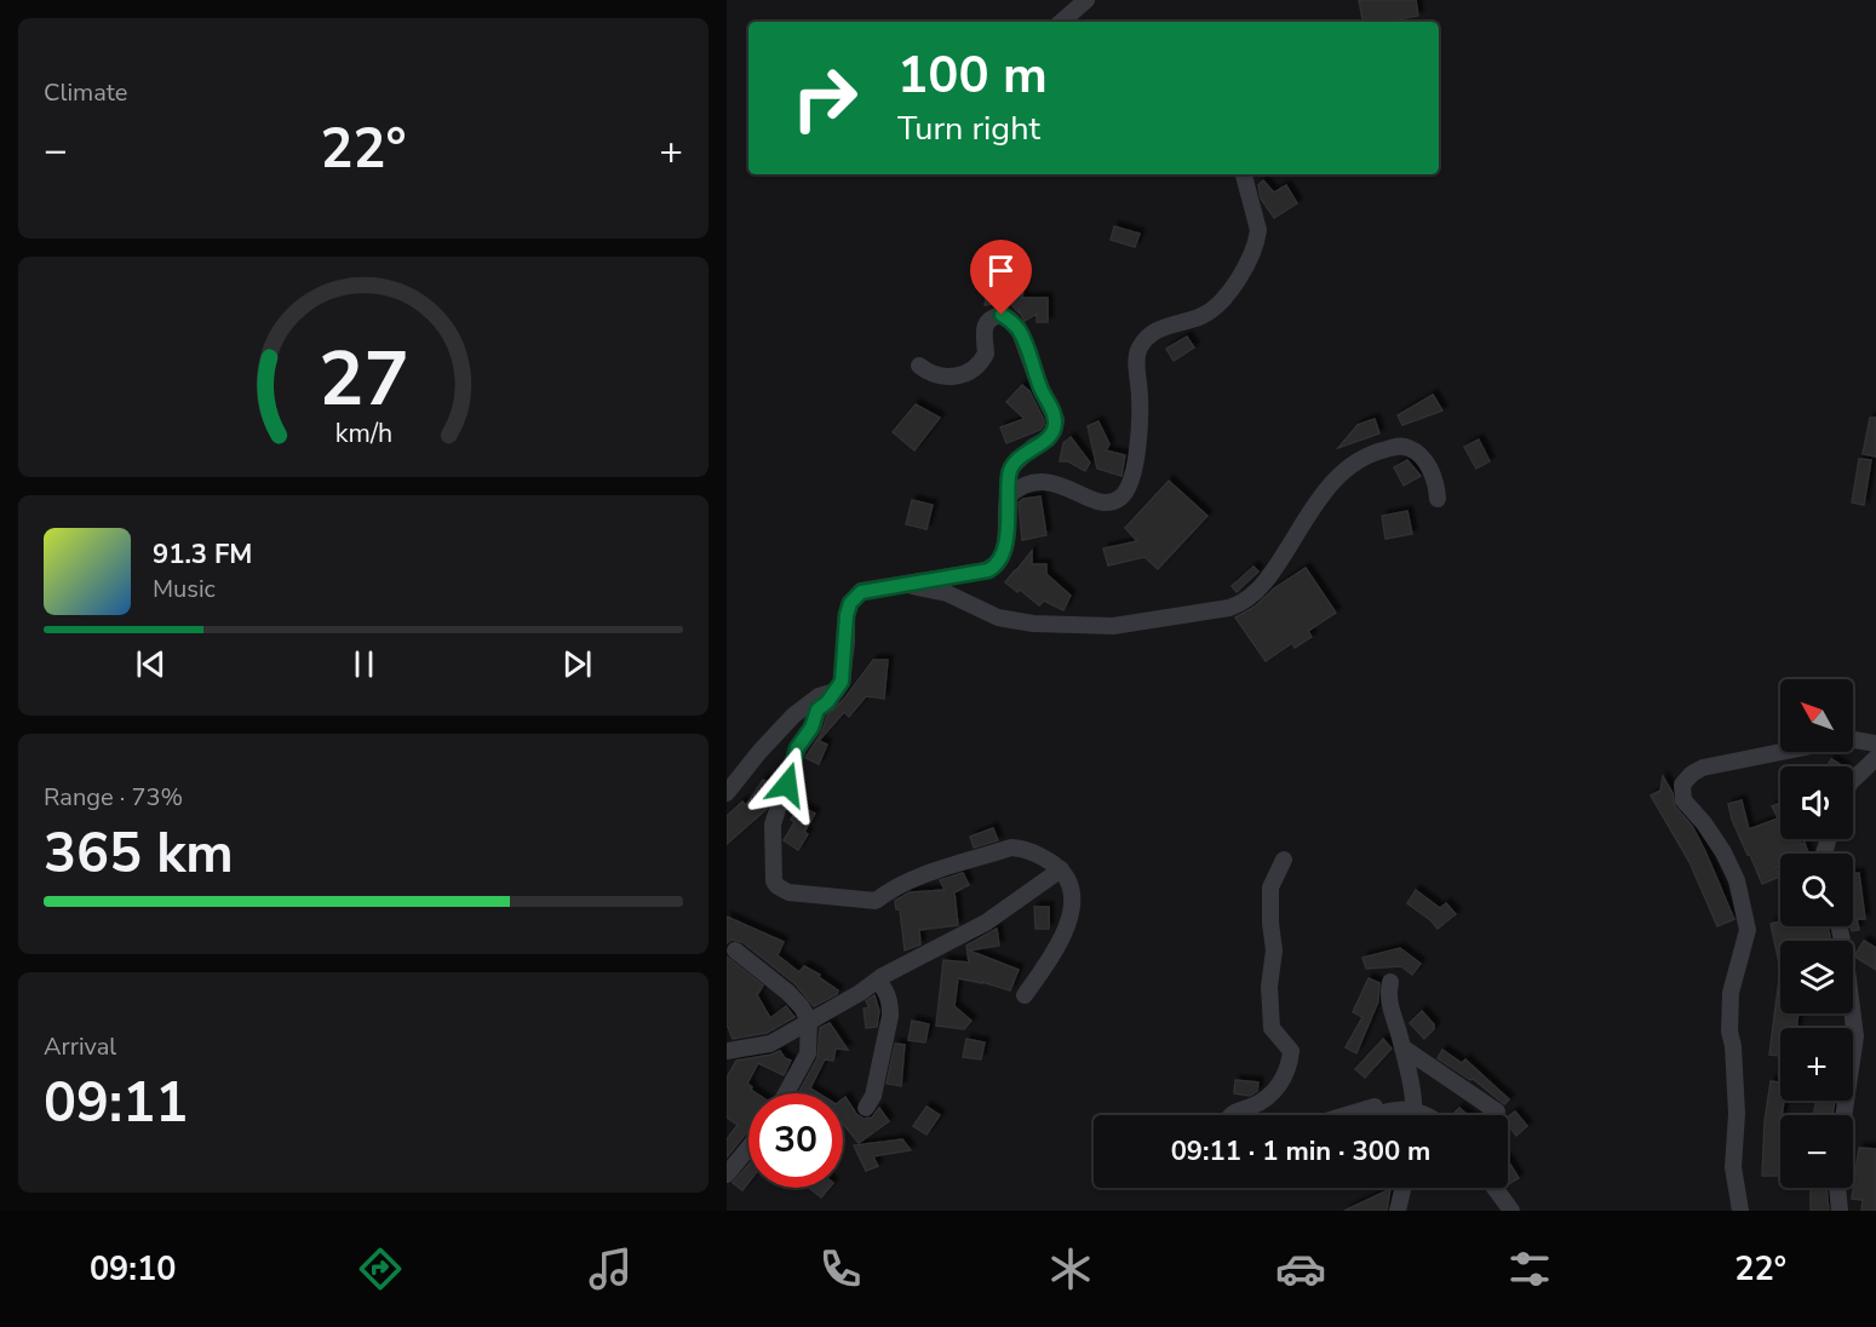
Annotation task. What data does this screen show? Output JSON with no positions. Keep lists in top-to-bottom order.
{
  "north": "top left",
  "page": {
    "tile": [
      "Climate",
      ["Range · 73%", "365 km"],
      ["Arrival", "09:11"]
    ],
    "turn": ["100 m", "Turn right"],
    "heat": ["−", "22°", "+"],
    "song": ["91.3 FM", "Music"],
    "map_buttons": ["+", "−"],
    "limit": "30",
    "trip": "09:11 · 1 min · 300 m",
    "tabs": ["09:10", "22°"],
    "gauge": ["27", "km/h"]
  }
}
